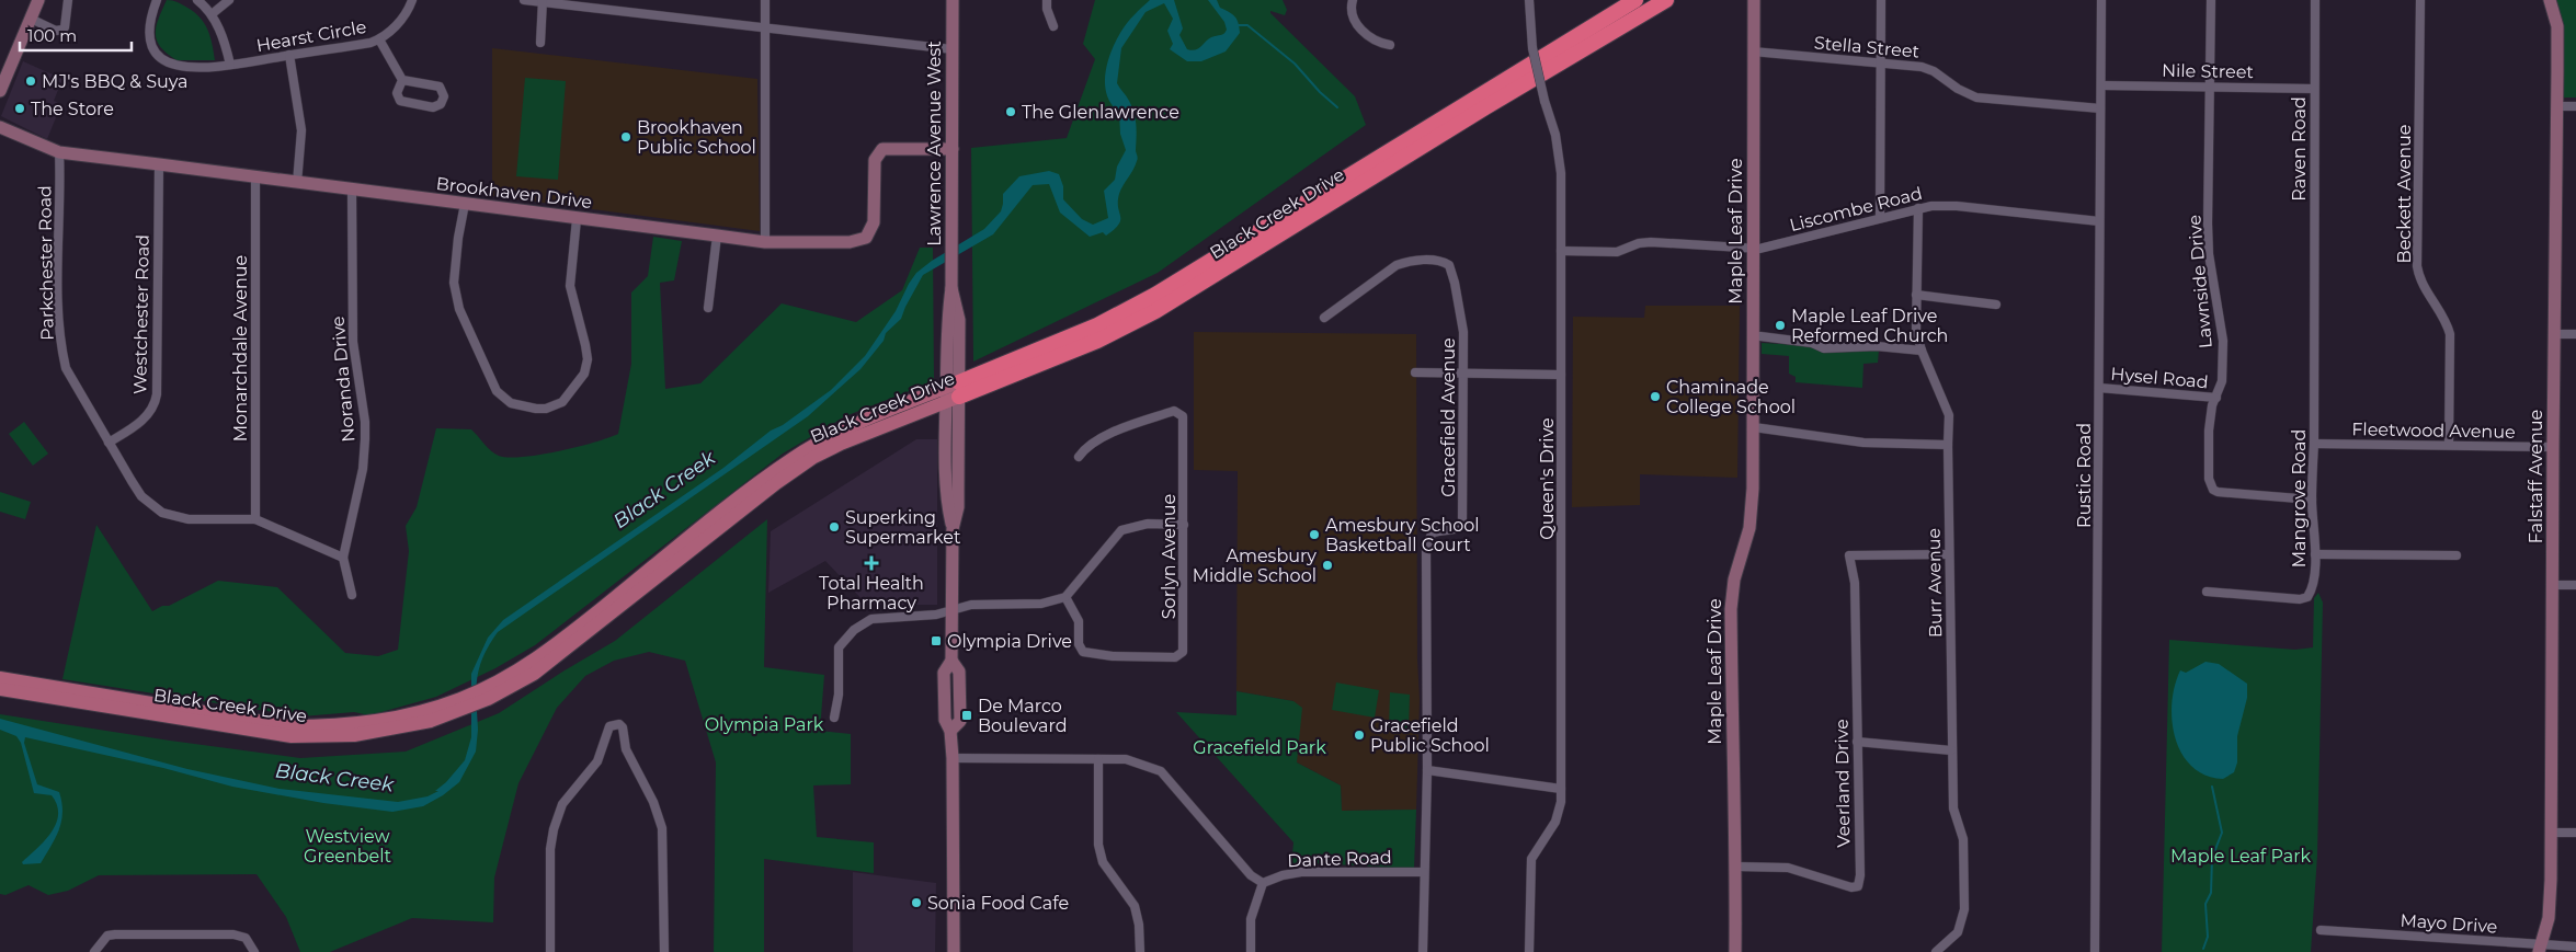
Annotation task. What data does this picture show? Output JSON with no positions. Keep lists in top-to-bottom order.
{
  "streets": {
    "highway": ["Black Creek Drive"],
    "street": [
      "Hearst Circle",
      "Stella Street",
      "Nile Street",
      "Lawrence Avenue West",
      "Raven Road",
      "Brookhaven Drive",
      "Beckett Avenue",
      "Liscombe Road",
      "Maple Leaf Drive",
      "Parkchester Road",
      "Lawnside Drive",
      "Westchester Road",
      "Monarchdale Avenue",
      "Hysel Road",
      "Noranda Drive",
      "Gracefield Avenue",
      "Fleetwood Avenue",
      "Rustic Road",
      "Falstaff Avenue",
      "Queen's Drive",
      "Mangrove Road",
      "Sorlyn Avenue",
      "Burr Avenue",
      "Veerland Drive",
      "Dante Road",
      "Mayo Drive"
    ]
  },
  "crossings": [
    ["Stella Street", "Maple Leaf Drive"],
    ["Stella Street", "Rustic Road"],
    ["Nile Street", "Raven Road"],
    ["Nile Street", "Lawnside Drive"],
    ["Nile Street", "Rustic Road"],
    ["Lawrence Avenue West", "Brookhaven Drive"],
    ["Lawrence Avenue West", "Black Creek Drive"],
    ["Raven Road", "Mangrove Road"],
    ["Brookhaven Drive", "Parkchester Road"],
    ["Brookhaven Drive", "Westchester Road"],
    ["Brookhaven Drive", "Monarchdale Avenue"],
    ["Brookhaven Drive", "Noranda Drive"],
    ["Beckett Avenue", "Fleetwood Avenue"],
    ["Liscombe Road", "Maple Leaf Drive"],
    ["Liscombe Road", "Rustic Road"],
    ["Liscombe Road", "Queen's Drive"],
    ["Liscombe Road", "Burr Avenue"],
    ["Maple Leaf Drive", "Veerland Drive"],
    ["Parkchester Road", "Westchester Road"],
    ["Parkchester Road", "Monarchdale Avenue"],
    ["Parkchester Road", "Noranda Drive"],
    ["Lawnside Drive", "Hysel Road"],
    ["Lawnside Drive", "Mangrove Road"],
    ["Hysel Road", "Rustic Road"],
    ["Gracefield Avenue", "Dante Road"],
    ["Fleetwood Avenue", "Falstaff Avenue"],
    ["Fleetwood Avenue", "Mangrove Road"],
    ["Falstaff Avenue", "Mayo Drive"],
    ["Burr Avenue", "Veerland Drive"]
  ],
  "water": ["Black Creek"],
  "parks": [
    "Olympia Park",
    "Gracefield Park",
    "Westview Greenbelt",
    "Maple Leaf Park"
  ],
  "places": {
    "other": [
      "MJ's BBQ & Suya",
      "The Store",
      "The Glenlawrence",
      "Brookhaven Public School",
      "Maple Leaf Drive Reformed Church",
      "Chaminade College School",
      "Superking Supermarket",
      "Amesbury School Basketball Court",
      "Amesbury Middle School",
      "Gracefield Public School",
      "Sonia Food Cafe"
    ],
    "health": ["Total Health Pharmacy"],
    "transit": ["Olympia Drive", "De Marco Boulevard"]
  },
  "scale_bar": "100 m"
}
